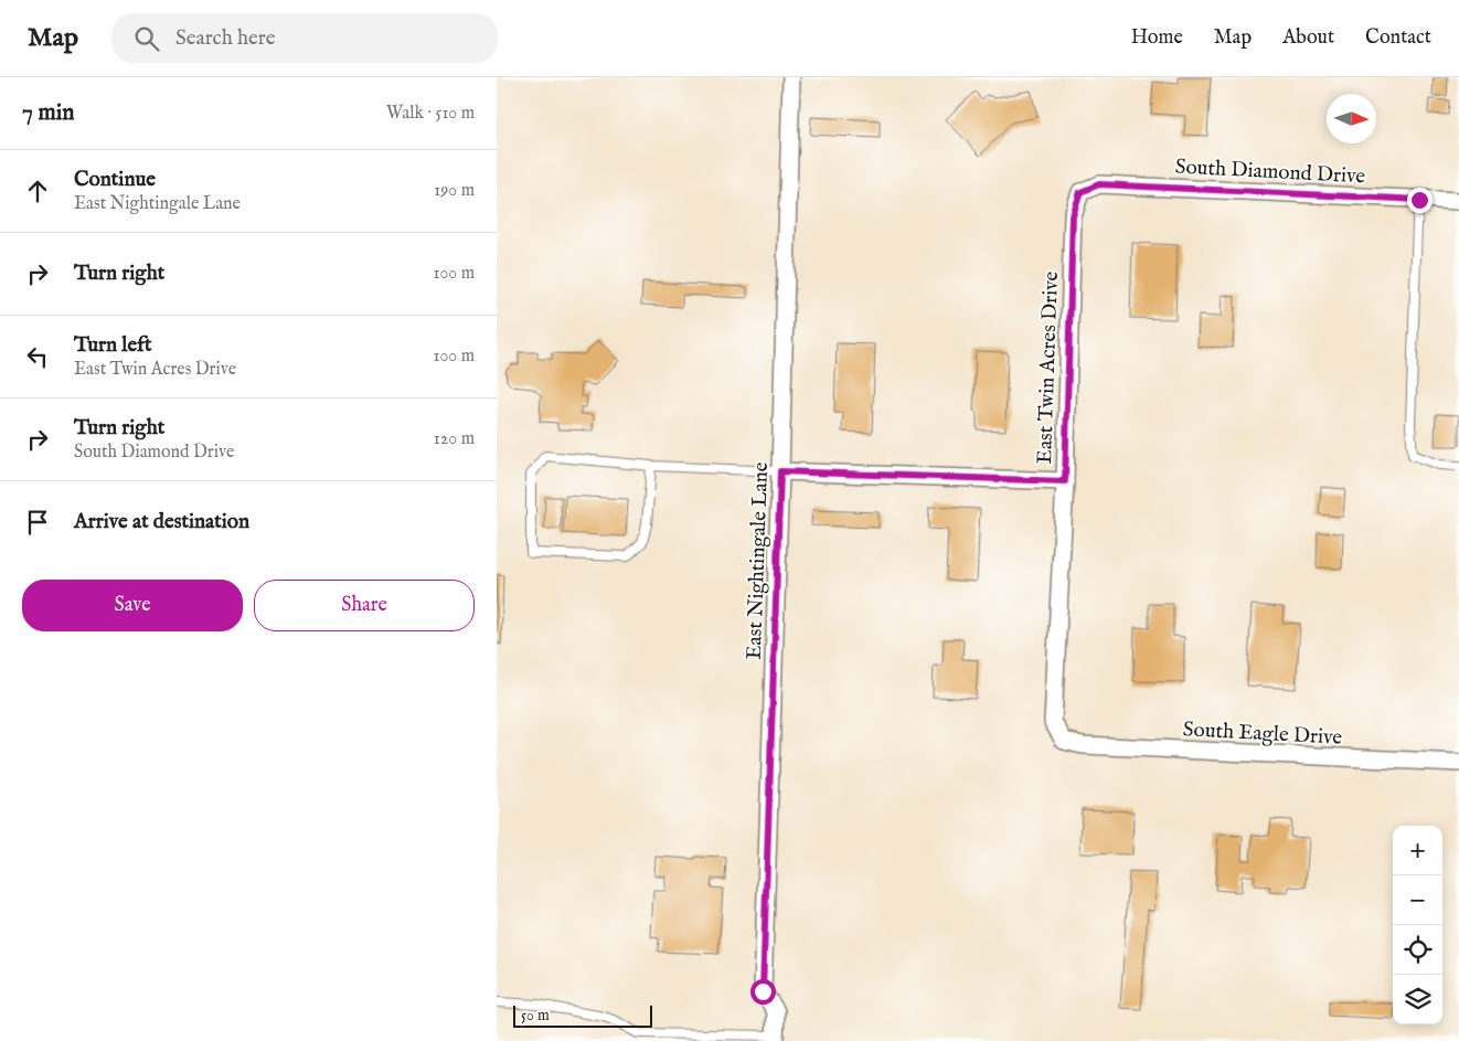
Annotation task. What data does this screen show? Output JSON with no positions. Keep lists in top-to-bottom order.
{
  "streets": {
    "street": [
      "South Diamond Drive",
      "East Twin Acres Drive",
      "East Nightingale Lane",
      "South Eagle Drive"
    ]
  },
  "crossings": [
    ["South Diamond Drive", "East Twin Acres Drive"],
    ["East Twin Acres Drive", "South Eagle Drive"]
  ],
  "scale_bar": "50 m",
  "north": "right",
  "page": {
    "header": "Map",
    "search": "Search here",
    "nav": [
      "Home",
      "Map",
      "About",
      "Contact"
    ],
    "heading": ["7 min", "Walk · 510 m"],
    "list": [
      ["Continue", "East Nightingale Lane", "190 m"],
      ["Turn right", "100 m"],
      ["Turn left", "East Twin Acres Drive", "100 m"],
      ["Turn right", "South Diamond Drive", "120 m"],
      "Arrive at destination"
    ],
    "buttons": ["Save", "Share"],
    "map_buttons": ["+", "−"],
    "scale": "50 m"
  }
}
